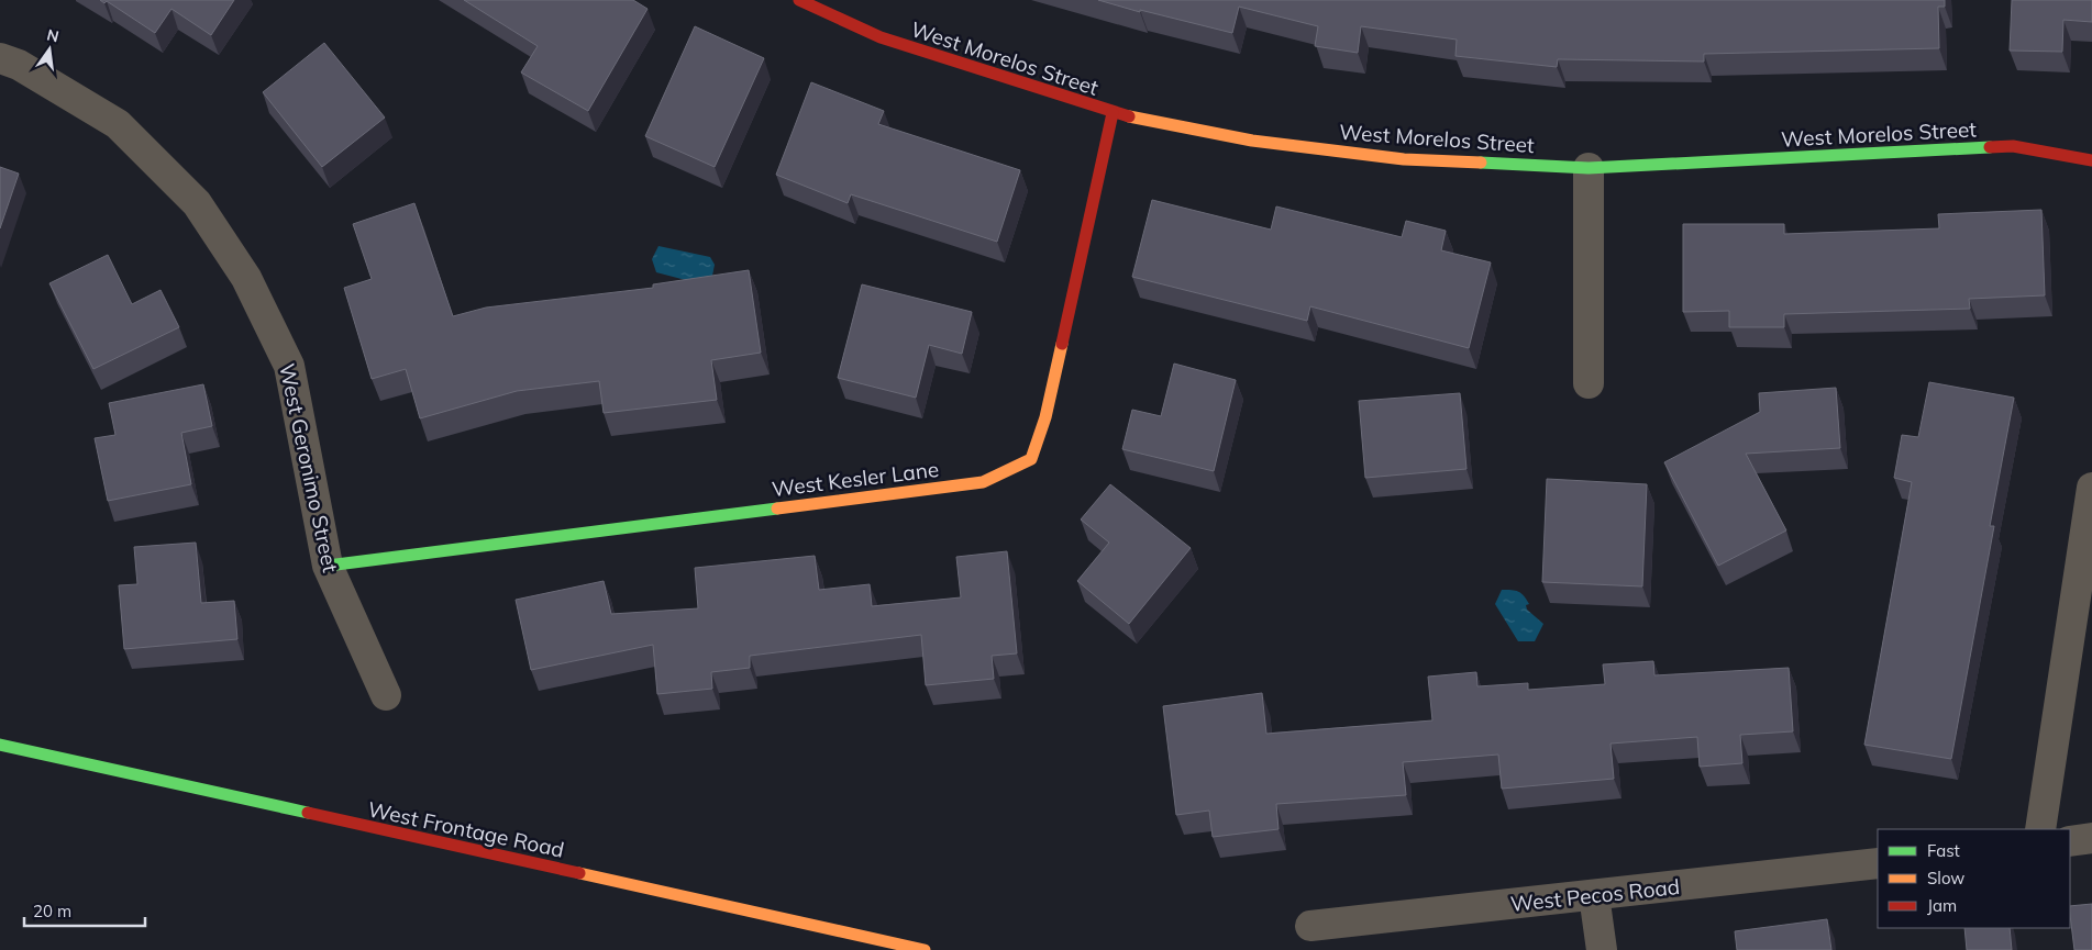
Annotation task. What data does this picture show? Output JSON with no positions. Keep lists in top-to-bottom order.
{
  "streets": {
    "street": [
      "West Morelos Street",
      "West Geronimo Street",
      "West Kesler Lane",
      "West Frontage Road",
      "West Pecos Road"
    ]
  },
  "crossings": [
    ["West Morelos Street", "West Kesler Lane"],
    ["West Geronimo Street", "West Kesler Lane"]
  ],
  "legend": ["Fast", "Slow", "Jam"],
  "scale_bar": "20 m",
  "north": "top"
}
